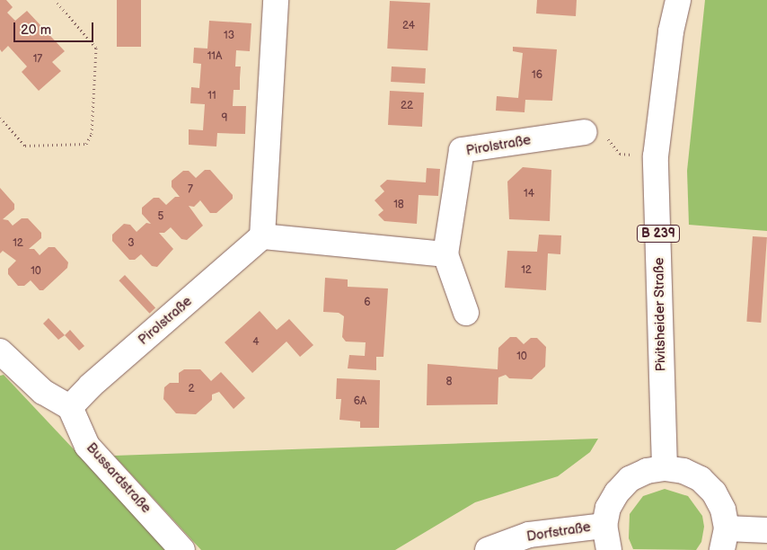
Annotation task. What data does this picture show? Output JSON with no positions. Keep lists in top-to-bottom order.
{
  "streets": {
    "street": [
      "Pirolstraße",
      "B 239",
      "Pivitsheider Straße",
      "Bussardstraße",
      "Dorfstraße"
    ]
  },
  "crossings": [
    ["Pirolstraße", "Bussardstraße"]
  ],
  "house_numbers": [
    "24",
    "13",
    "11A",
    "17",
    "16",
    "11",
    "22",
    "9",
    "7",
    "14",
    "18",
    "5",
    "12",
    "3",
    "12",
    "10",
    "6",
    "4",
    "10",
    "8",
    "2",
    "6A"
  ],
  "scale_bar": "20 m"
}
